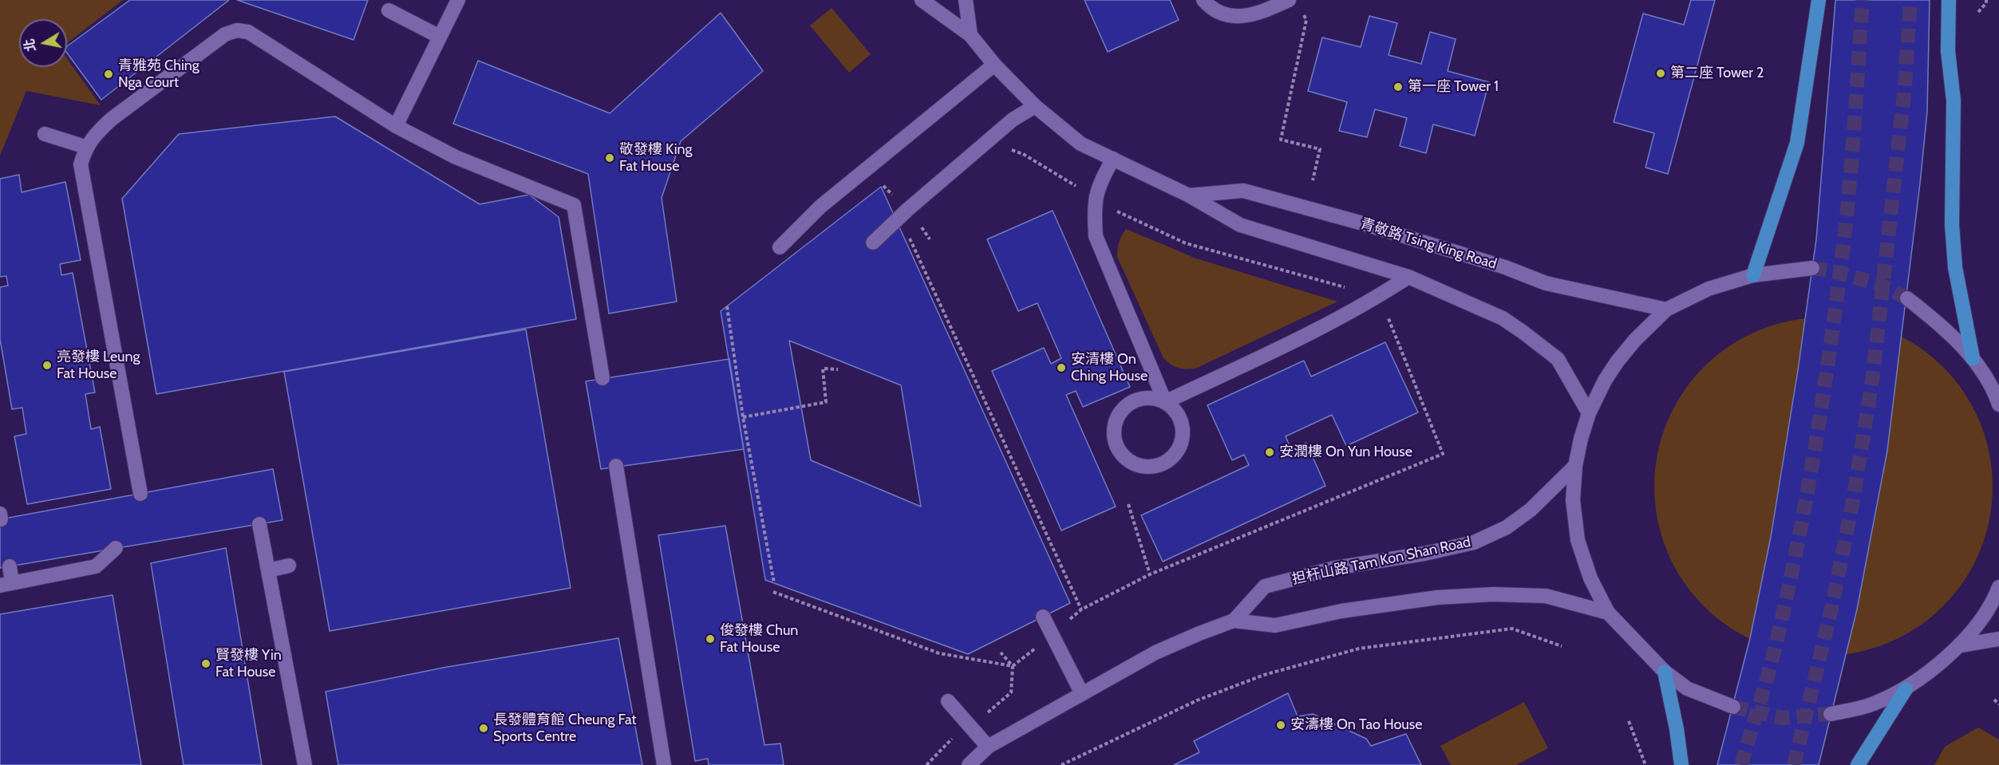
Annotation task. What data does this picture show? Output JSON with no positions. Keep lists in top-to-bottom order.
{
  "streets": {
    "main road": ["青敬路 Tsing King Road", "担杆山路 Tam Kon Shan Road"]
  },
  "places": [
    "第二座 Tower 2",
    "青雅苑 Ching Nga Court",
    "第一座 Tower 1",
    "敬發樓 King Fat House",
    "亮發樓 Leung Fat House",
    "安清樓 On Ching House",
    "安潤樓 On Yun House",
    "俊發樓 Chun Fat House",
    "賢發樓 Yin Fat House",
    "安濤樓 On Tao House",
    "長發體育館 Cheung Fat Sports Centre"
  ],
  "north": "left"
}
